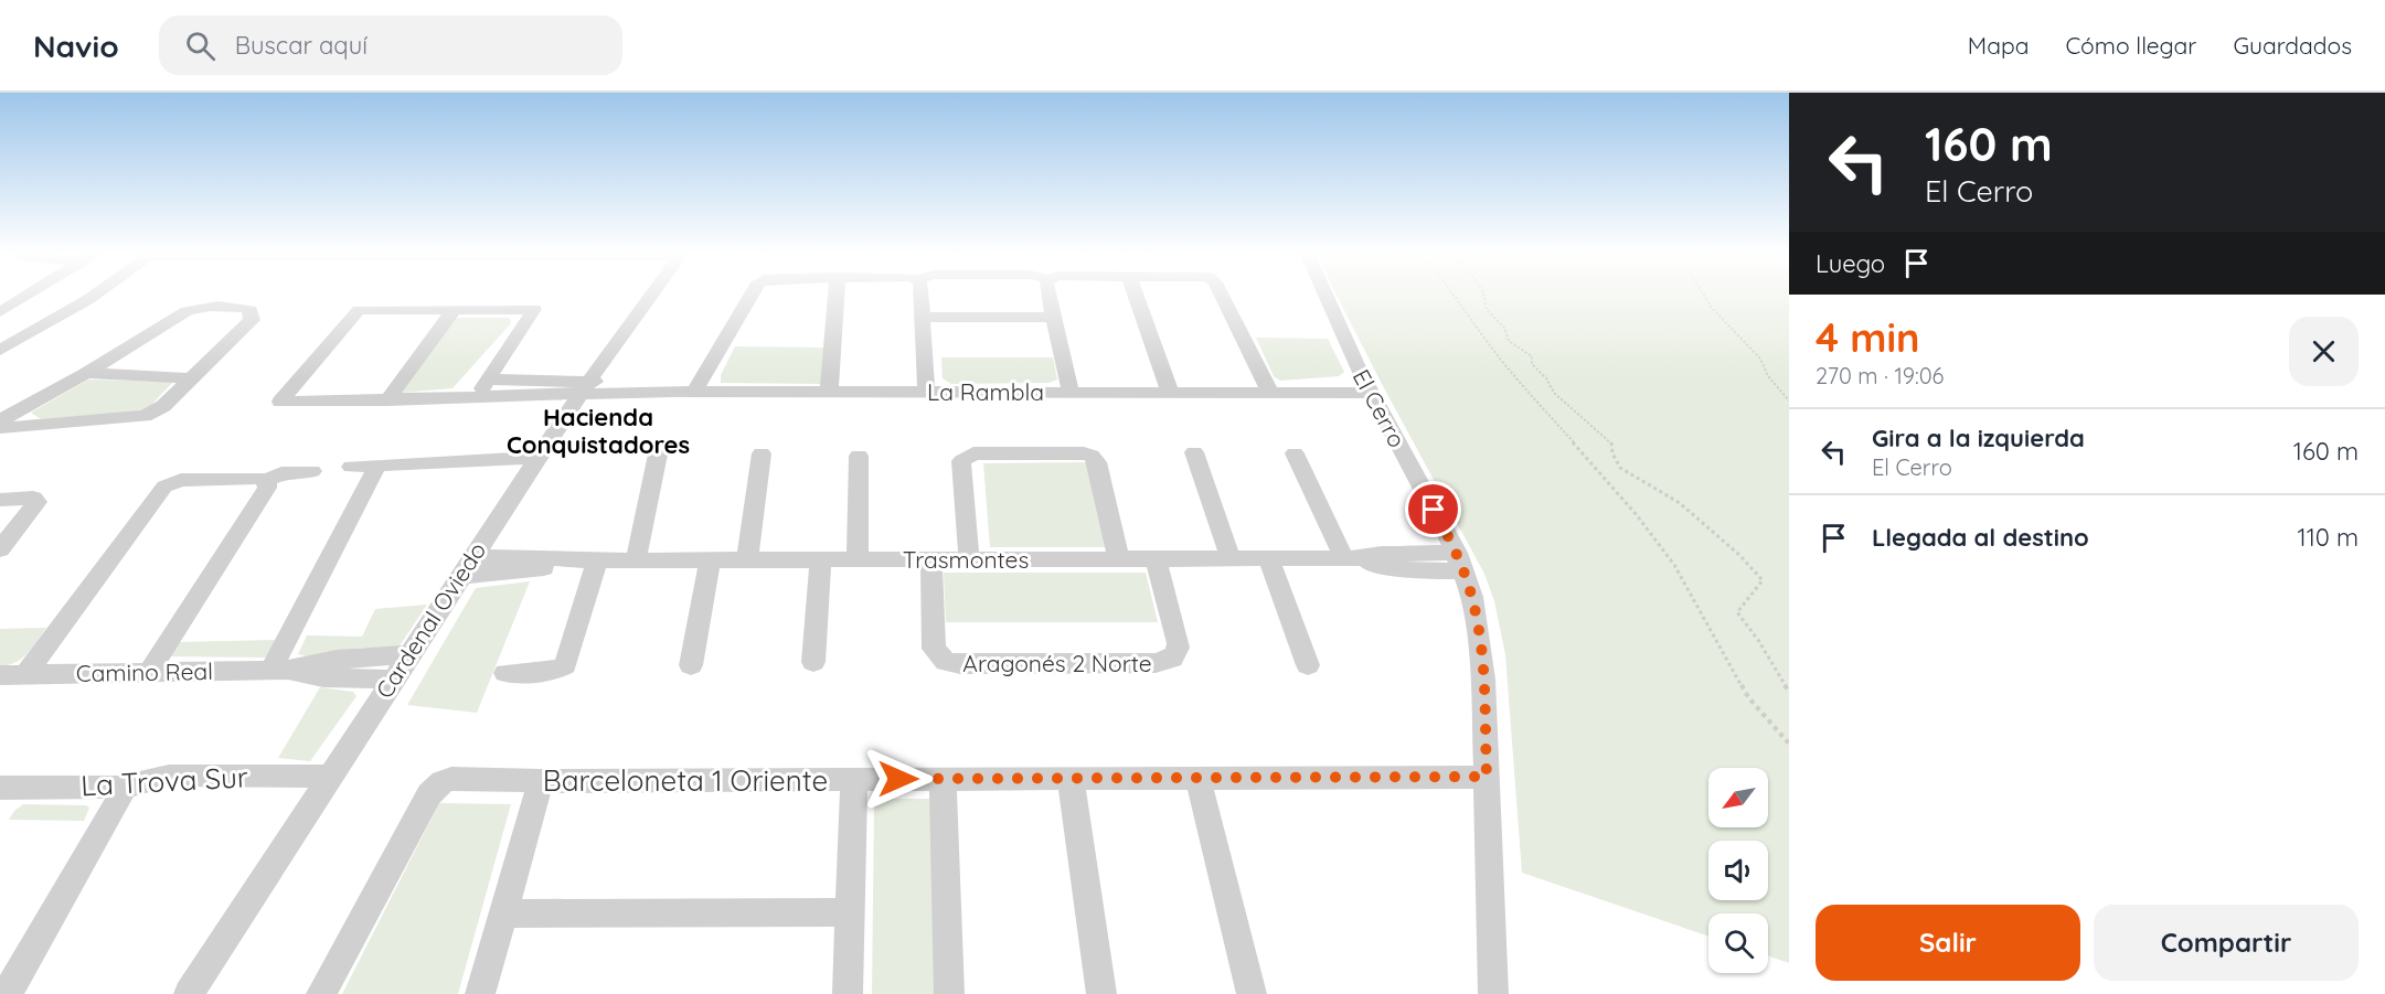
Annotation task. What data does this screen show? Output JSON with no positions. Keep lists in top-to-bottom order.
{
  "streets": {
    "street": [
      "La Rambla",
      "El Cerro",
      "Trasmontes",
      "Cardenal Oviedo",
      "Aragonés 2 Norte",
      "Camino Real",
      "Barceloneta 1 Oriente",
      "La Trova Sur"
    ]
  },
  "crossings": [
    ["La Rambla", "El Cerro"],
    ["La Rambla", "Cardenal Oviedo"],
    ["El Cerro", "Trasmontes"],
    ["El Cerro", "Barceloneta 1 Oriente"],
    ["Trasmontes", "Cardenal Oviedo"],
    ["Trasmontes", "Aragonés 2 Norte"],
    ["Cardenal Oviedo", "Camino Real"],
    ["Cardenal Oviedo", "La Trova Sur"]
  ],
  "districts": ["Hacienda Conquistadores"],
  "north": "bottom left",
  "page": {
    "header": "Navio",
    "search": "Buscar aquí",
    "nav": ["Mapa", "Cómo llegar", "Guardados"],
    "turn": ["160 m", "El Cerro"],
    "then": "Luego",
    "heading": ["4 min", "270 m · 19:06"],
    "list": [
      {
        "name": "Gira a la izquierda",
        "note": "El Cerro",
        "value": "160 m"
      },
      {
        "name": "Llegada al destino",
        "value": "110 m"
      }
    ],
    "buttons": ["Salir", "Compartir"]
  }
}
